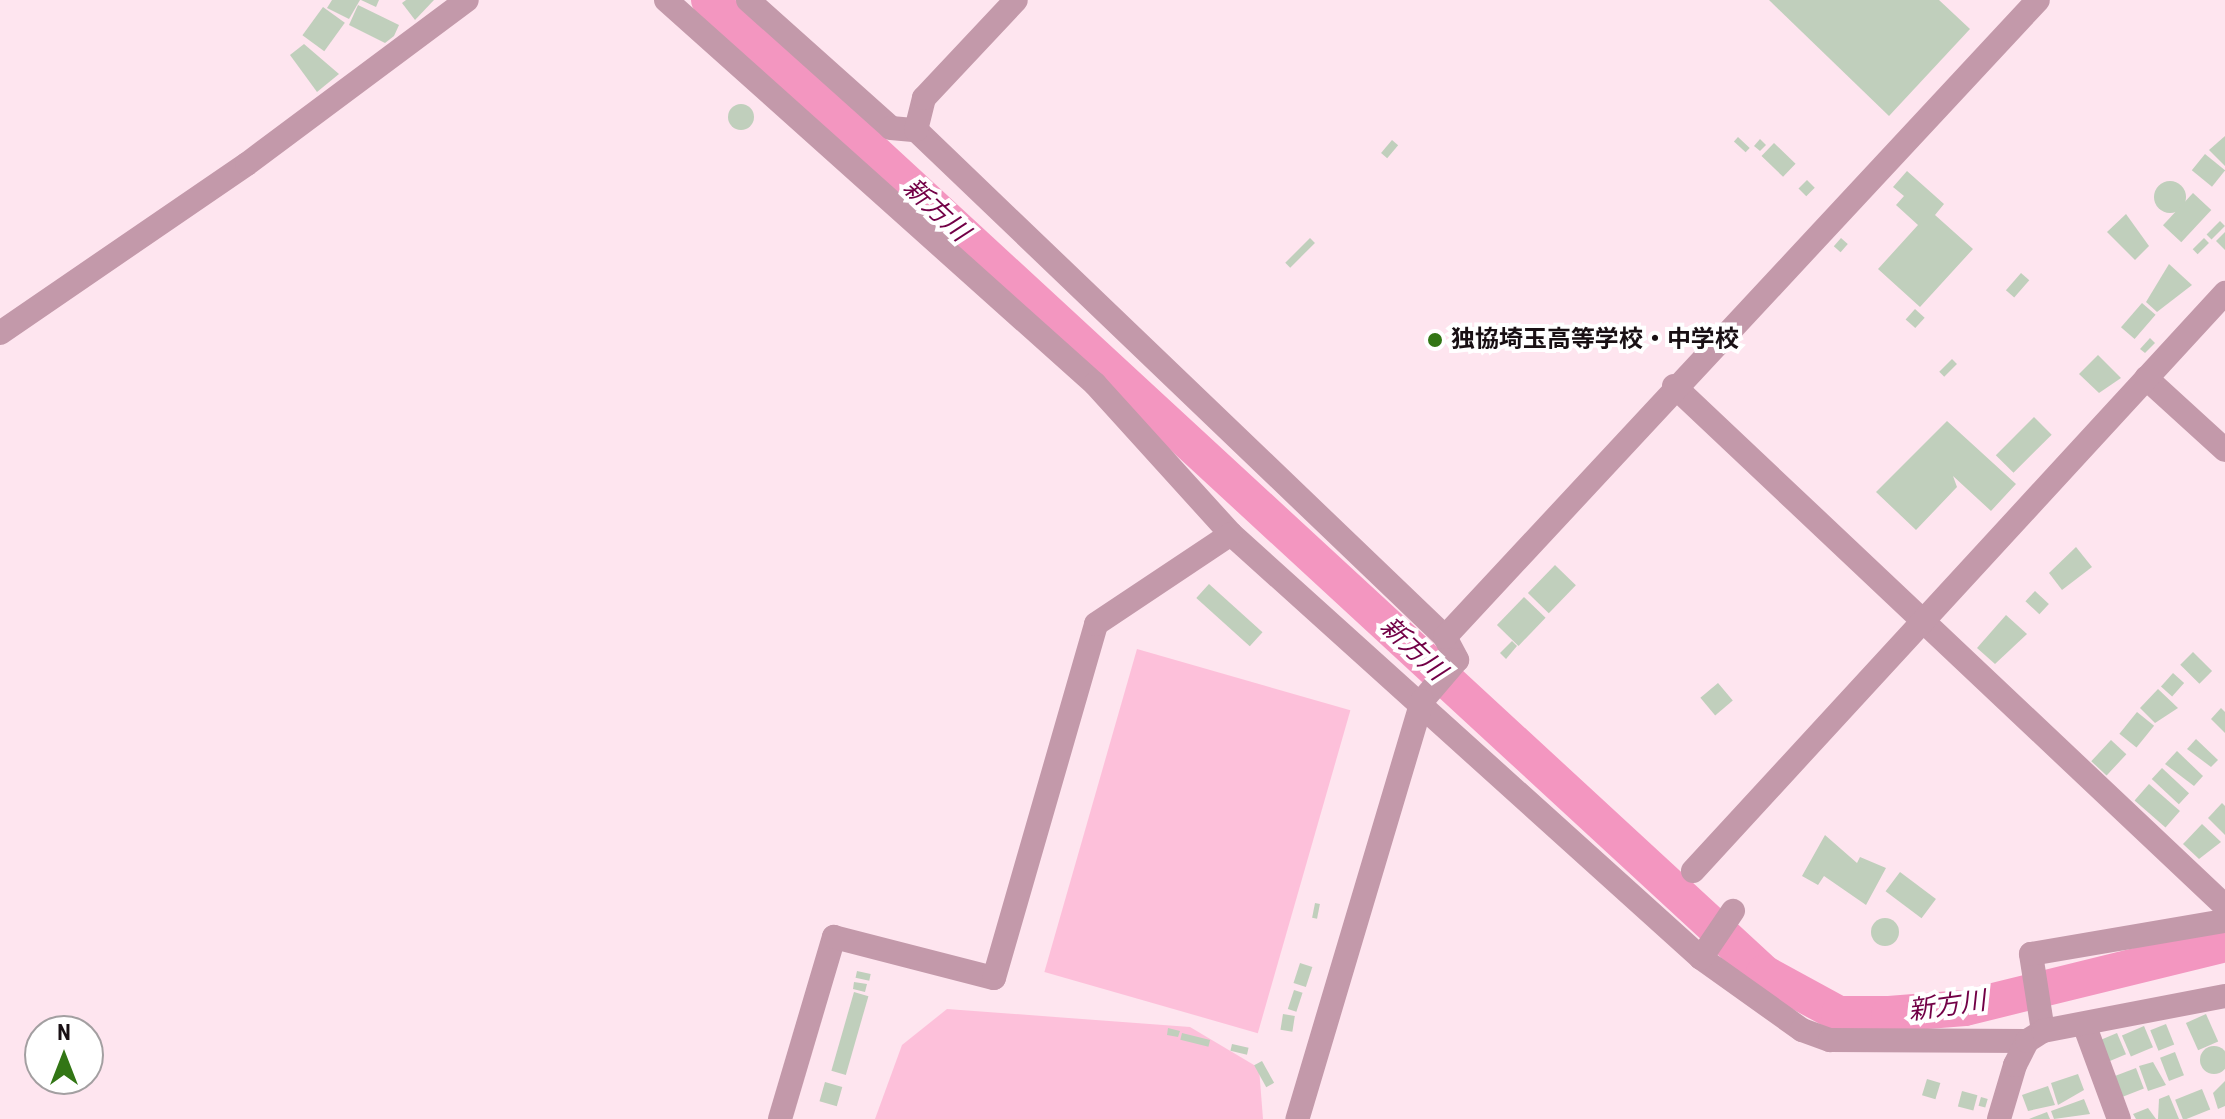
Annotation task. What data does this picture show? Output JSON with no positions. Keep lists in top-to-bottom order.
{
  "water": ["新方川"],
  "places": ["独協埼玉高等学校・中学校"],
  "north": "top"
}
